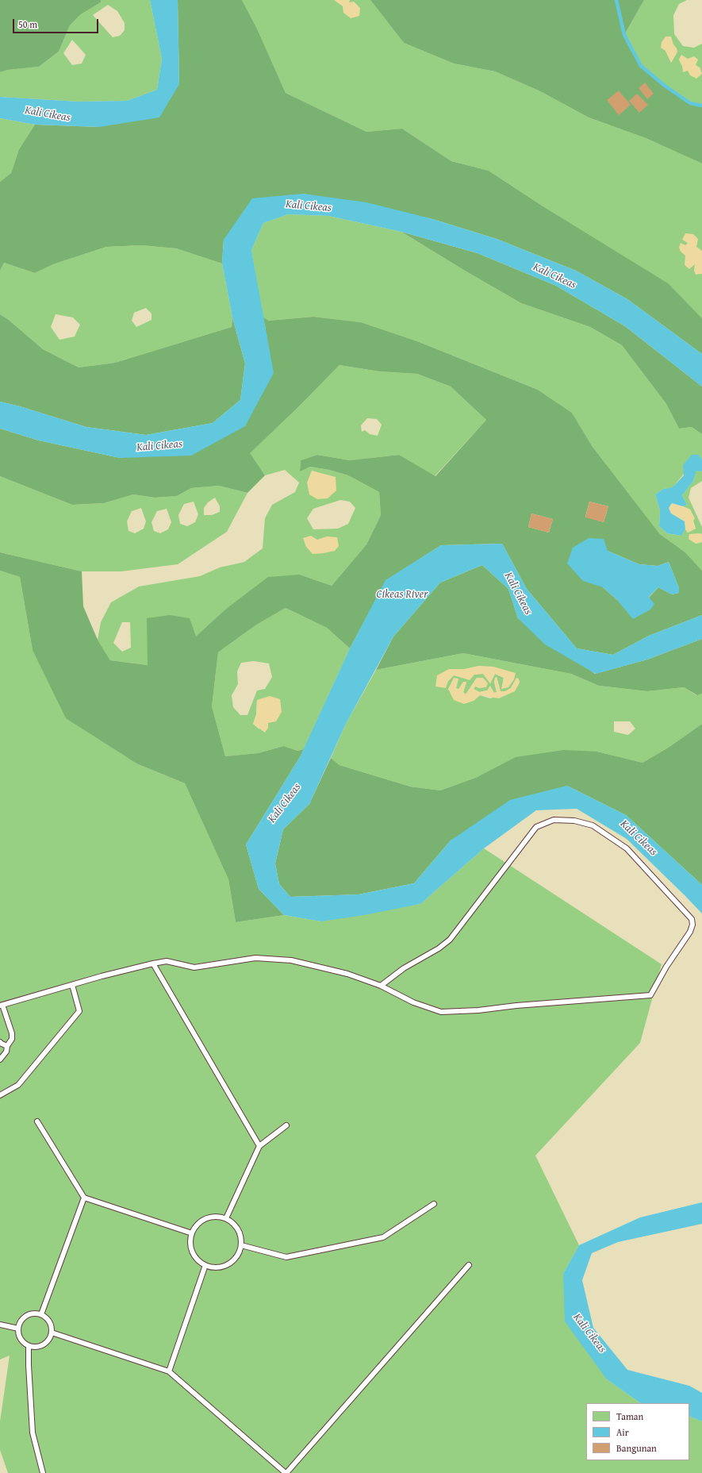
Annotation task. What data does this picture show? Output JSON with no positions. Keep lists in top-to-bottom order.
{
  "water": ["Kali Cikeas", "Cikeas River"],
  "legend": ["Taman", "Air", "Bangunan"],
  "scale_bar": "50 m"
}
